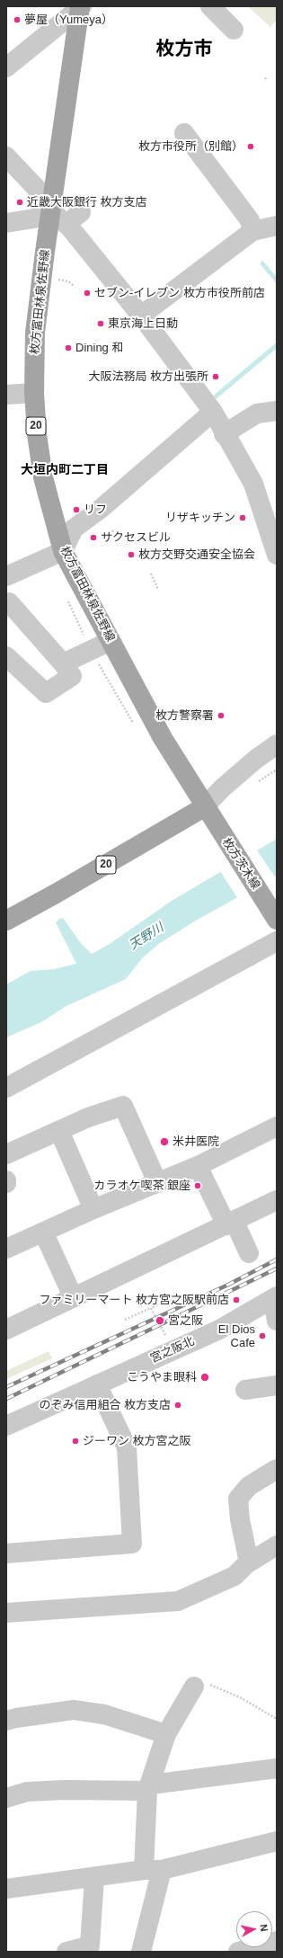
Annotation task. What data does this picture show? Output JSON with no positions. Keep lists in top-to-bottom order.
{
  "streets": {
    "main road": ["枚方富田林泉佐野線", "20", "枚方茨木線"],
    "street": ["宮之阪北"]
  },
  "crossings": [
    ["枚方富田林泉佐野線", "20"],
    ["枚方富田林泉佐野線", "枚方茨木線"],
    ["20", "枚方茨木線"]
  ],
  "districts": ["枚方市", "大垣内町二丁目"],
  "water": ["天野川"],
  "places": [
    "夢屋（Yumeya）",
    "枚方市役所（別館）",
    "近畿大阪銀行 枚方支店",
    "セブン-イレブン 枚方市役所前店",
    "東京海上日動",
    "Dining 和",
    "大阪法務局 枚方出張所",
    "リフ",
    "リザキッチン",
    "サクセスビル",
    "枚方交野交通安全協会",
    "枚方警察署",
    "米井医院",
    "カラオケ喫茶 銀座",
    "ファミリーマート 枚方宮之阪駅前店",
    "宮之阪",
    "El Dios Cafe",
    "こうやま眼科",
    "のぞみ信用組合 枚方支店",
    "ジーワン 枚方宮之阪"
  ],
  "north": "right"
}
